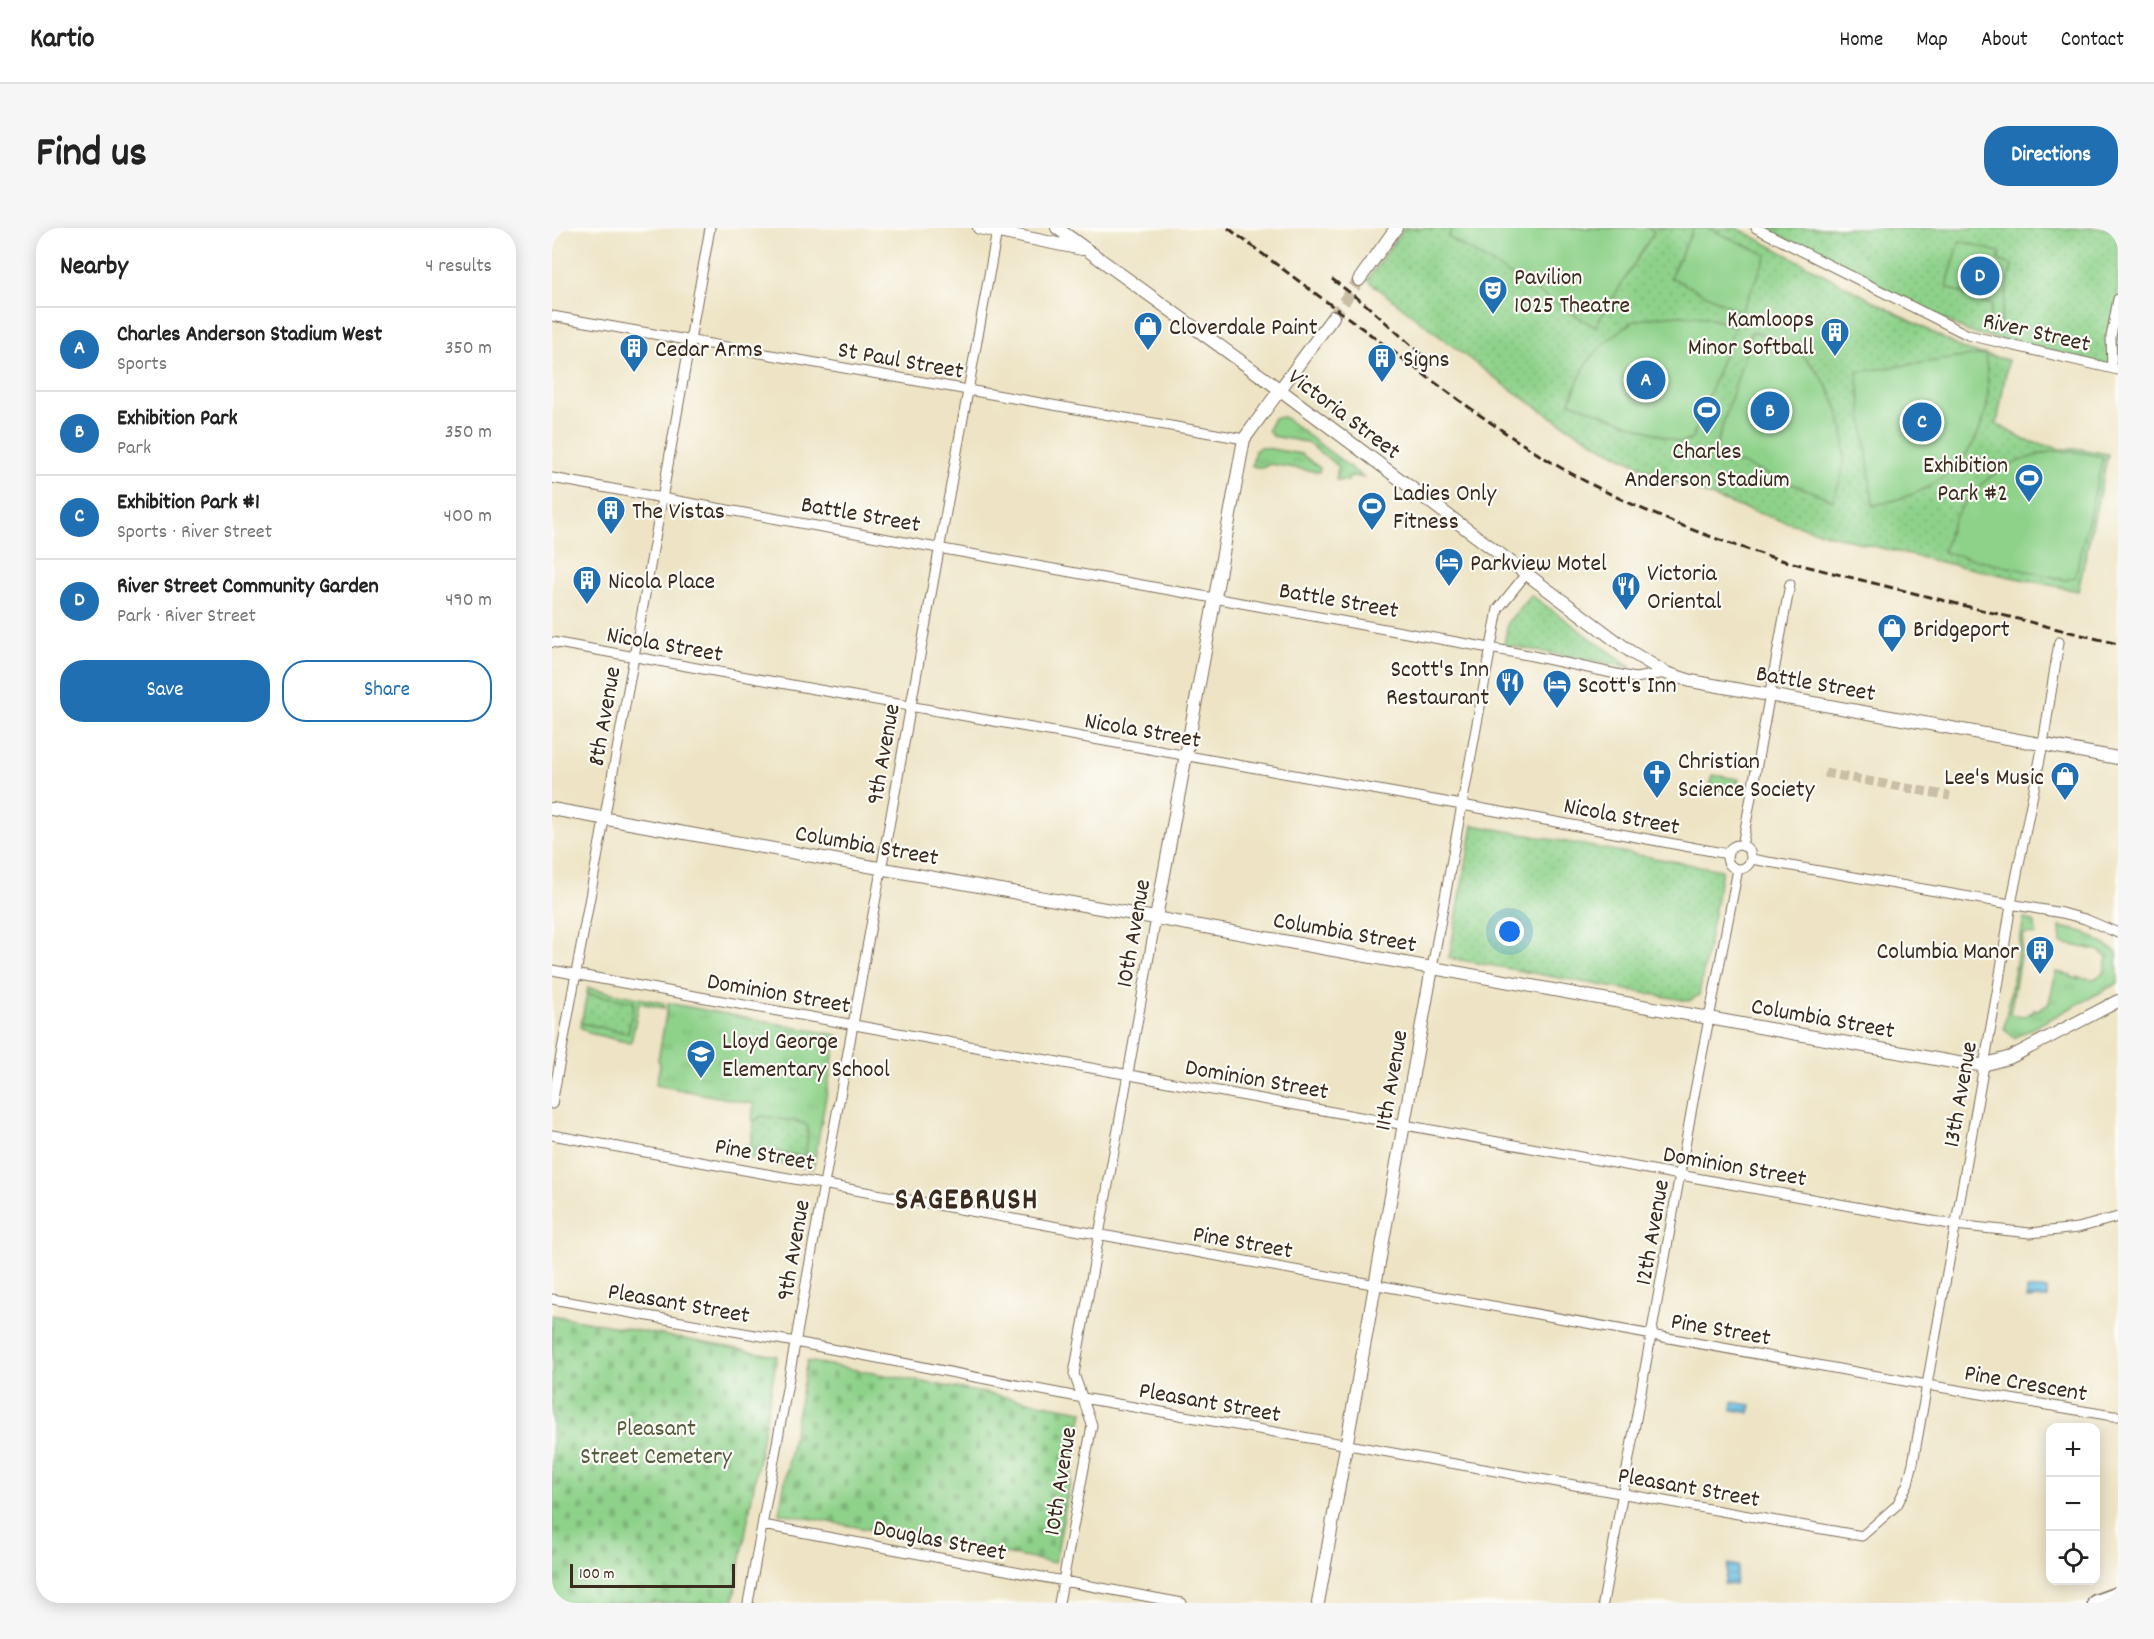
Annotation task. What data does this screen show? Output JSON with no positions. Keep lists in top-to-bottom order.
{
  "streets": {
    "main road": [
      "Victoria Street",
      "Battle Street",
      "Columbia Street",
      "10th Avenue",
      "11th Avenue"
    ],
    "street": [
      "River Street",
      "St Paul Street",
      "Nicola Street",
      "8th Avenue",
      "9th Avenue",
      "Dominion Street",
      "13th Avenue",
      "Pine Street",
      "12th Avenue",
      "Pleasant Street",
      "Pine Crescent",
      "Douglas Street"
    ]
  },
  "crossings": [
    ["St Paul Street", "8th Avenue"],
    ["St Paul Street", "9th Avenue"],
    ["St Paul Street", "10th Avenue"],
    ["Victoria Street", "Battle Street"],
    ["Victoria Street", "10th Avenue"],
    ["Victoria Street", "11th Avenue"],
    ["Battle Street", "8th Avenue"],
    ["Battle Street", "9th Avenue"],
    ["Battle Street", "10th Avenue"],
    ["Battle Street", "11th Avenue"],
    ["Battle Street", "13th Avenue"],
    ["Nicola Street", "8th Avenue"],
    ["Nicola Street", "9th Avenue"],
    ["Nicola Street", "10th Avenue"],
    ["Nicola Street", "11th Avenue"],
    ["Nicola Street", "12th Avenue"],
    ["8th Avenue", "Columbia Street"],
    ["8th Avenue", "Dominion Street"],
    ["9th Avenue", "Columbia Street"],
    ["9th Avenue", "Dominion Street"],
    ["9th Avenue", "Pine Street"],
    ["9th Avenue", "Pleasant Street"],
    ["9th Avenue", "Douglas Street"],
    ["Columbia Street", "10th Avenue"],
    ["Columbia Street", "11th Avenue"],
    ["Columbia Street", "13th Avenue"],
    ["Columbia Street", "12th Avenue"],
    ["10th Avenue", "Dominion Street"],
    ["10th Avenue", "Pine Street"],
    ["10th Avenue", "Pleasant Street"],
    ["10th Avenue", "Douglas Street"],
    ["Dominion Street", "11th Avenue"],
    ["Dominion Street", "13th Avenue"],
    ["Dominion Street", "12th Avenue"],
    ["11th Avenue", "Pine Street"],
    ["11th Avenue", "Pleasant Street"],
    ["13th Avenue", "Pine Street"],
    ["13th Avenue", "Pleasant Street"],
    ["13th Avenue", "Pine Crescent"],
    ["Pine Street", "12th Avenue"],
    ["Pine Street", "Pine Crescent"],
    ["12th Avenue", "Pleasant Street"]
  ],
  "districts": ["SAGEBRUSH"],
  "parks": ["Pleasant Street Cemetery"],
  "places": {
    "theatre": ["Pavilion 1025 Theatre"],
    "shop": ["Cloverdale Paint", "Bridgeport", "Lee's Music"],
    "building": [
      "Kamloops Minor Softball",
      "Cedar Arms",
      "Signs",
      "The Vistas",
      "Nicola Place",
      "Columbia Manor"
    ],
    "sports": ["Charles Anderson Stadium", "Exhibition Park #2", "Ladies Only Fitness"],
    "hotel": ["Parkview Motel", "Scott's Inn"],
    "restaurant": ["Victoria Oriental", "Scott's Inn Restaurant"],
    "church": ["Christian Science Society"],
    "school or university": ["Lloyd George Elementary School"]
  },
  "scale_bar": "100 m",
  "page": {
    "header": "Kartio",
    "nav": [
      "Home",
      "Map",
      "About",
      "Contact"
    ],
    "title": "Find us",
    "buttons": [
      "Directions",
      ["Save", "Share"]
    ],
    "heading": ["Nearby", "4 results"],
    "pins": [
      "D",
      "A",
      "B",
      "C"
    ],
    "list": [
      {
        "mark": "A",
        "name": "Charles Anderson Stadium West",
        "note": "Sports",
        "value": "350 m"
      },
      {
        "mark": "B",
        "name": "Exhibition Park",
        "note": "Park",
        "value": "350 m"
      },
      {
        "mark": "C",
        "name": "Exhibition Park #1",
        "note": "Sports · River Street",
        "value": "400 m"
      },
      {
        "mark": "D",
        "name": "River Street Community Garden",
        "note": "Park · River Street",
        "value": "490 m"
      }
    ],
    "map_buttons": ["+", "−"],
    "scale": "100 m"
  }
}
